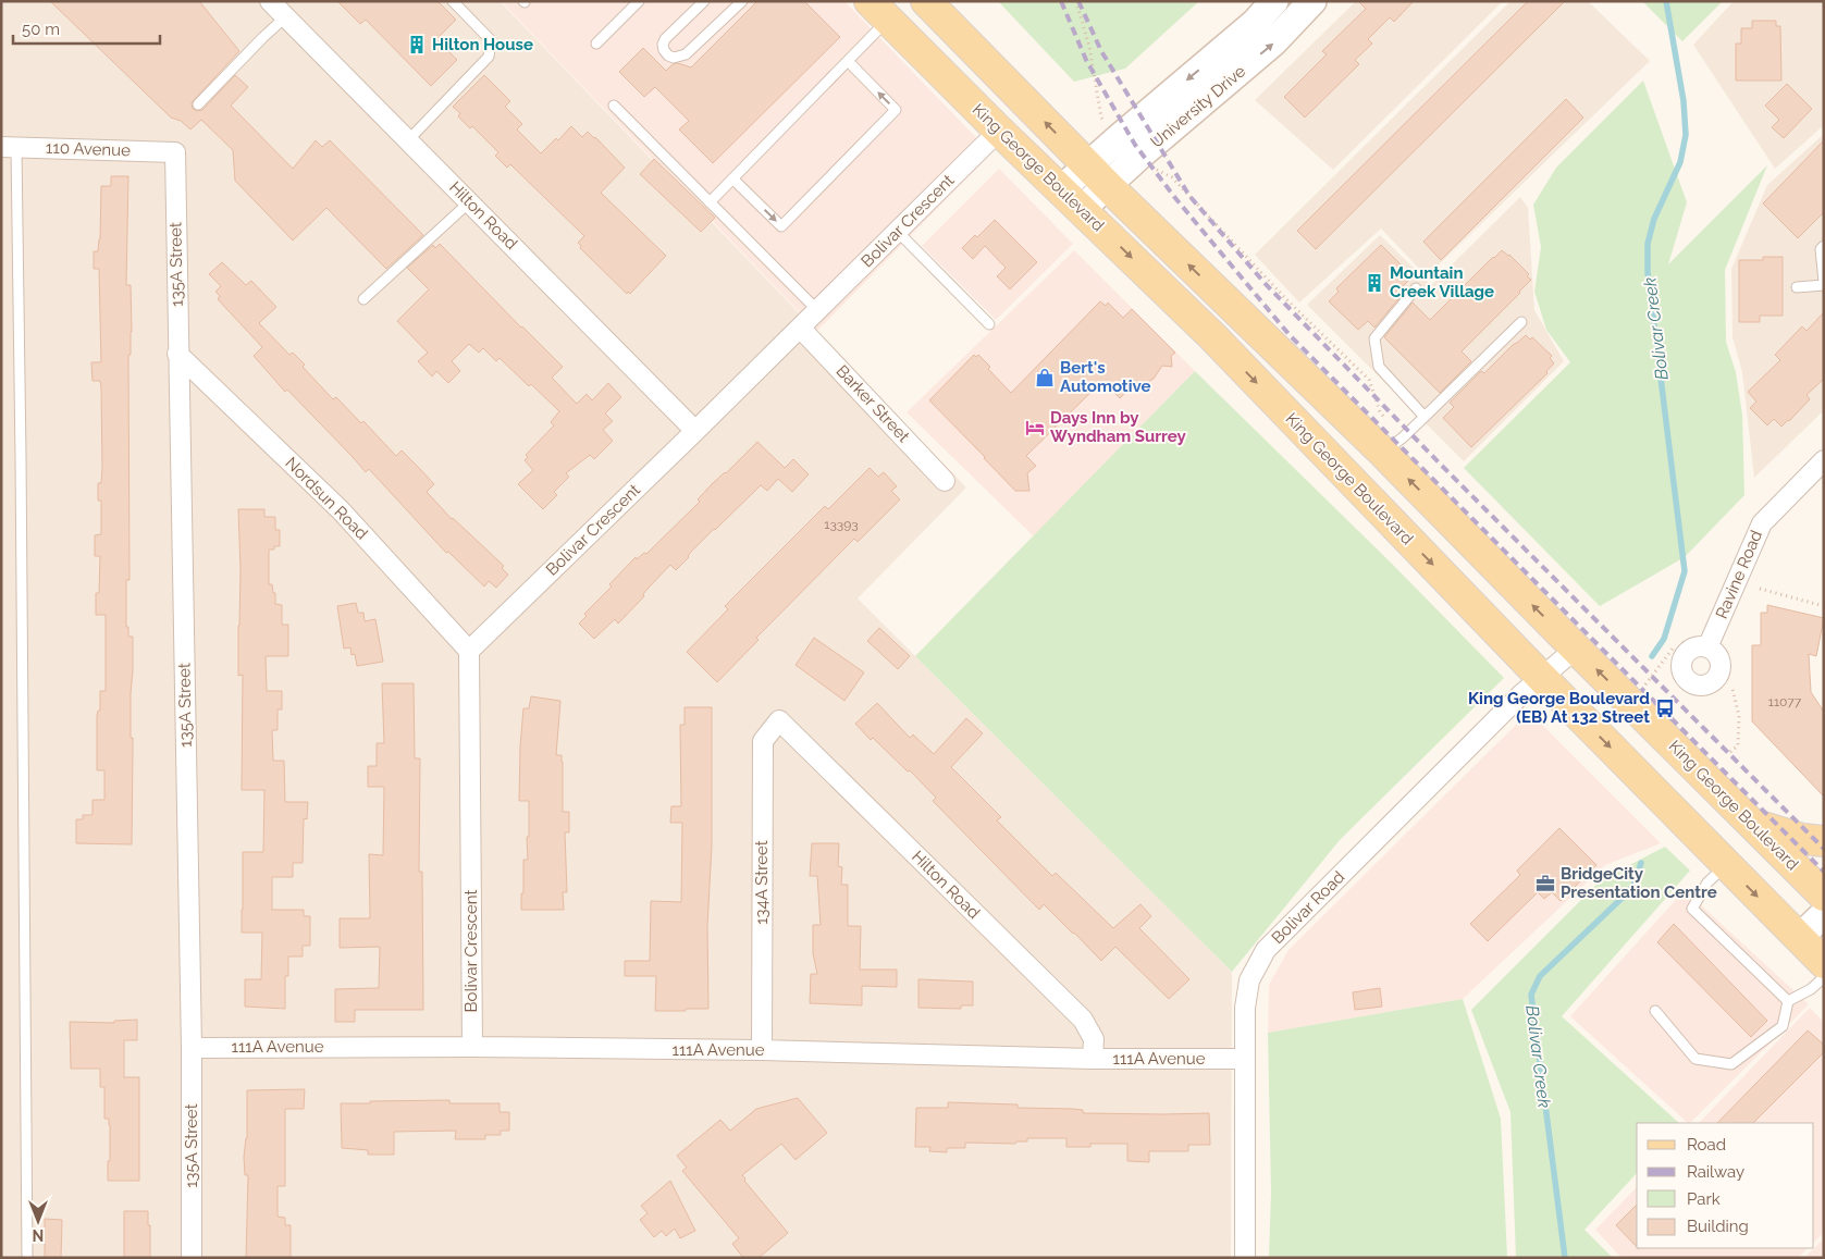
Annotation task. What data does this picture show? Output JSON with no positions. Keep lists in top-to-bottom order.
{
  "streets": {
    "main road": ["University Drive", "King George Boulevard"],
    "street": [
      "110 Avenue",
      "Hilton Road",
      "Bolivar Crescent",
      "135A Street",
      "Barker Street",
      "Nordsun Road",
      "Ravine Road",
      "134A Street",
      "Bolivar Road",
      "111A Avenue"
    ]
  },
  "crossings": [
    ["University Drive", "King George Boulevard"],
    ["110 Avenue", "135A Street"],
    ["King George Boulevard", "Bolivar Crescent"],
    ["King George Boulevard", "Bolivar Road"],
    ["Hilton Road", "Bolivar Crescent"],
    ["Hilton Road", "134A Street"],
    ["Hilton Road", "111A Avenue"],
    ["Bolivar Crescent", "Barker Street"],
    ["Bolivar Crescent", "Nordsun Road"],
    ["Bolivar Crescent", "111A Avenue"],
    ["135A Street", "Nordsun Road"],
    ["135A Street", "111A Avenue"],
    ["134A Street", "111A Avenue"],
    ["Bolivar Road", "111A Avenue"]
  ],
  "water": ["Bolivar Creek"],
  "places": {
    "building": ["Hilton House", "Mountain Creek Village"],
    "shop": ["Bert's Automotive"],
    "hotel": ["Days Inn by Wyndham Surrey"],
    "bus stop": ["King George Boulevard (EB) At 132 Street"],
    "office": ["BridgeCity Presentation Centre"]
  },
  "house_numbers": ["13393", "11077"],
  "legend": [
    "Road",
    "Railway",
    "Park",
    "Building"
  ],
  "scale_bar": "50 m",
  "north": "bottom"
}
